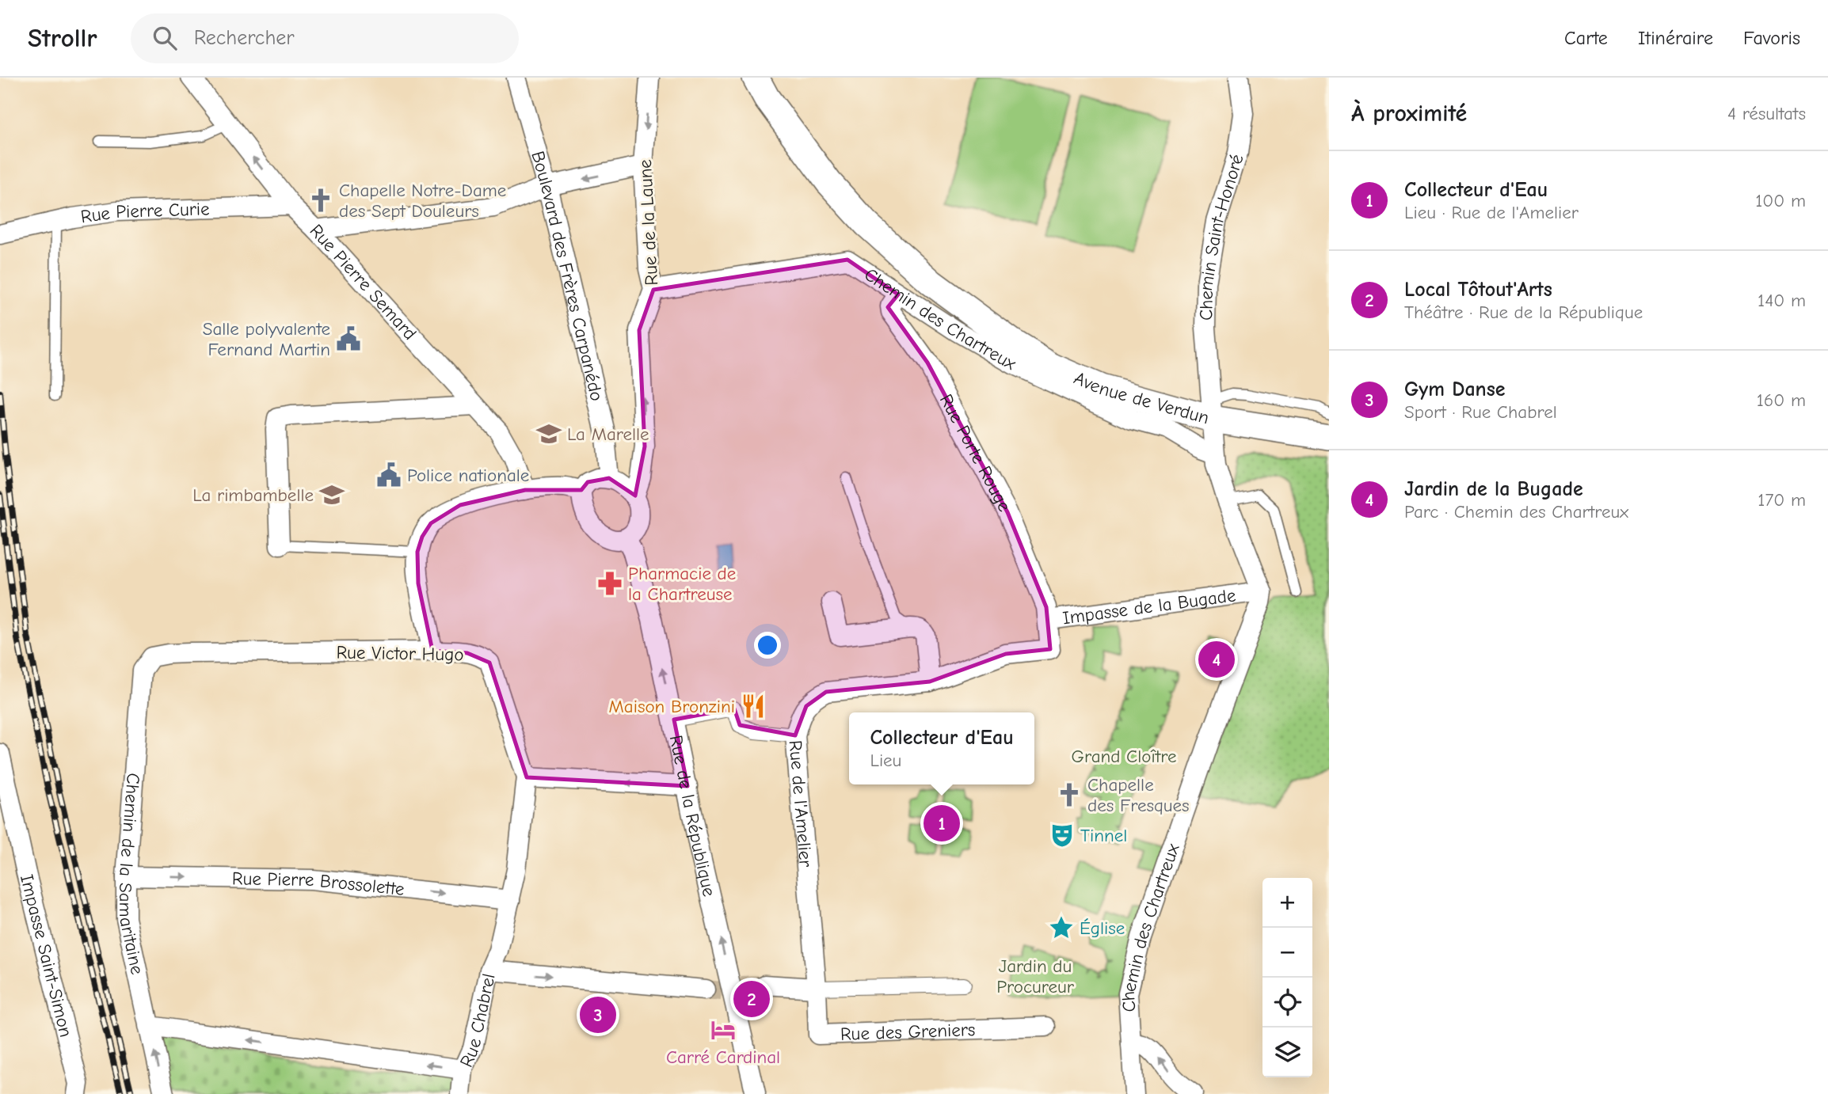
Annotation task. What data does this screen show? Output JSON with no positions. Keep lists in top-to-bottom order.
{
  "streets": {
    "main road": ["Avenue de Verdun"],
    "street": [
      "Rue Pierre Curie",
      "Rue de la Laune",
      "Chemin Saint-Honoré",
      "Boulevard des Frères Carpanédo",
      "Rue Pierre Semard",
      "Chemin des Chartreux",
      "Rue Porte Rouge",
      "Impasse de la Bugade",
      "Rue Victor Hugo",
      "Rue de l'Amelier",
      "Rue de la République",
      "Chemin de la Samaritaine",
      "Rue Pierre Brossolette",
      "Impasse Saint-Simon",
      "Rue Chabrel",
      "Rue des Greniers"
    ]
  },
  "crossings": [
    ["Rue Pierre Curie", "Rue Pierre Semard"],
    ["Rue de la Laune", "Boulevard des Frères Carpanédo"],
    ["Rue de la Laune", "Chemin des Chartreux"],
    ["Rue de la Laune", "Rue de la République"],
    ["Chemin Saint-Honoré", "Chemin des Chartreux"],
    ["Chemin Saint-Honoré", "Avenue de Verdun"],
    ["Boulevard des Frères Carpanédo", "Rue de la République"],
    ["Chemin des Chartreux", "Avenue de Verdun"],
    ["Chemin des Chartreux", "Rue Porte Rouge"],
    ["Rue Porte Rouge", "Impasse de la Bugade"],
    ["Rue Porte Rouge", "Rue de l'Amelier"],
    ["Impasse de la Bugade", "Rue de l'Amelier"],
    ["Rue Victor Hugo", "Chemin de la Samaritaine"],
    ["Rue Victor Hugo", "Rue Pierre Brossolette"],
    ["Rue Victor Hugo", "Rue Chabrel"],
    ["Rue de l'Amelier", "Rue des Greniers"],
    ["Rue de la République", "Rue Chabrel"],
    ["Chemin de la Samaritaine", "Rue Pierre Brossolette"],
    ["Chemin de la Samaritaine", "Rue Chabrel"]
  ],
  "one_way": ["Rue de la République", "Rue Pierre Brossolette"],
  "parks": ["Grand Cloître", "Jardin du Procureur"],
  "places": {
    "church": ["Chapelle Notre-Dame des Sept Douleurs", "Chapelle des Fresques"],
    "public building": ["Salle polyvalente Fernand Martin", "Police nationale"],
    "school or university": ["La Marelle", "La rimbambelle"],
    "pharmacy": ["Pharmacie de la Chartreuse"],
    "restaurant": ["Maison Bronzini"],
    "theatre": ["Tinnel"],
    "place": ["Église"],
    "hotel": ["Carré Cardinal"]
  },
  "page": {
    "header": "Strollr",
    "search": "Rechercher",
    "nav": ["Carte", "Itinéraire", "Favoris"],
    "heading": ["À proximité", "4 résultats"],
    "list": [
      {
        "mark": "1",
        "name": "Collecteur d'Eau",
        "note": "Lieu · Rue de l'Amelier",
        "value": "100 m"
      },
      {
        "mark": "2",
        "name": "Local Tôtout'Arts",
        "note": "Théâtre · Rue de la République",
        "value": "140 m"
      },
      {
        "mark": "3",
        "name": "Gym Danse",
        "note": "Sport · Rue Chabrel",
        "value": "160 m"
      },
      {
        "mark": "4",
        "name": "Jardin de la Bugade",
        "note": "Parc · Chemin des Chartreux",
        "value": "170 m"
      }
    ],
    "pins": [
      "4",
      "1",
      "2",
      "3"
    ],
    "popup": ["Collecteur d'Eau", "Lieu"],
    "map_buttons": ["+", "−"]
  }
}
